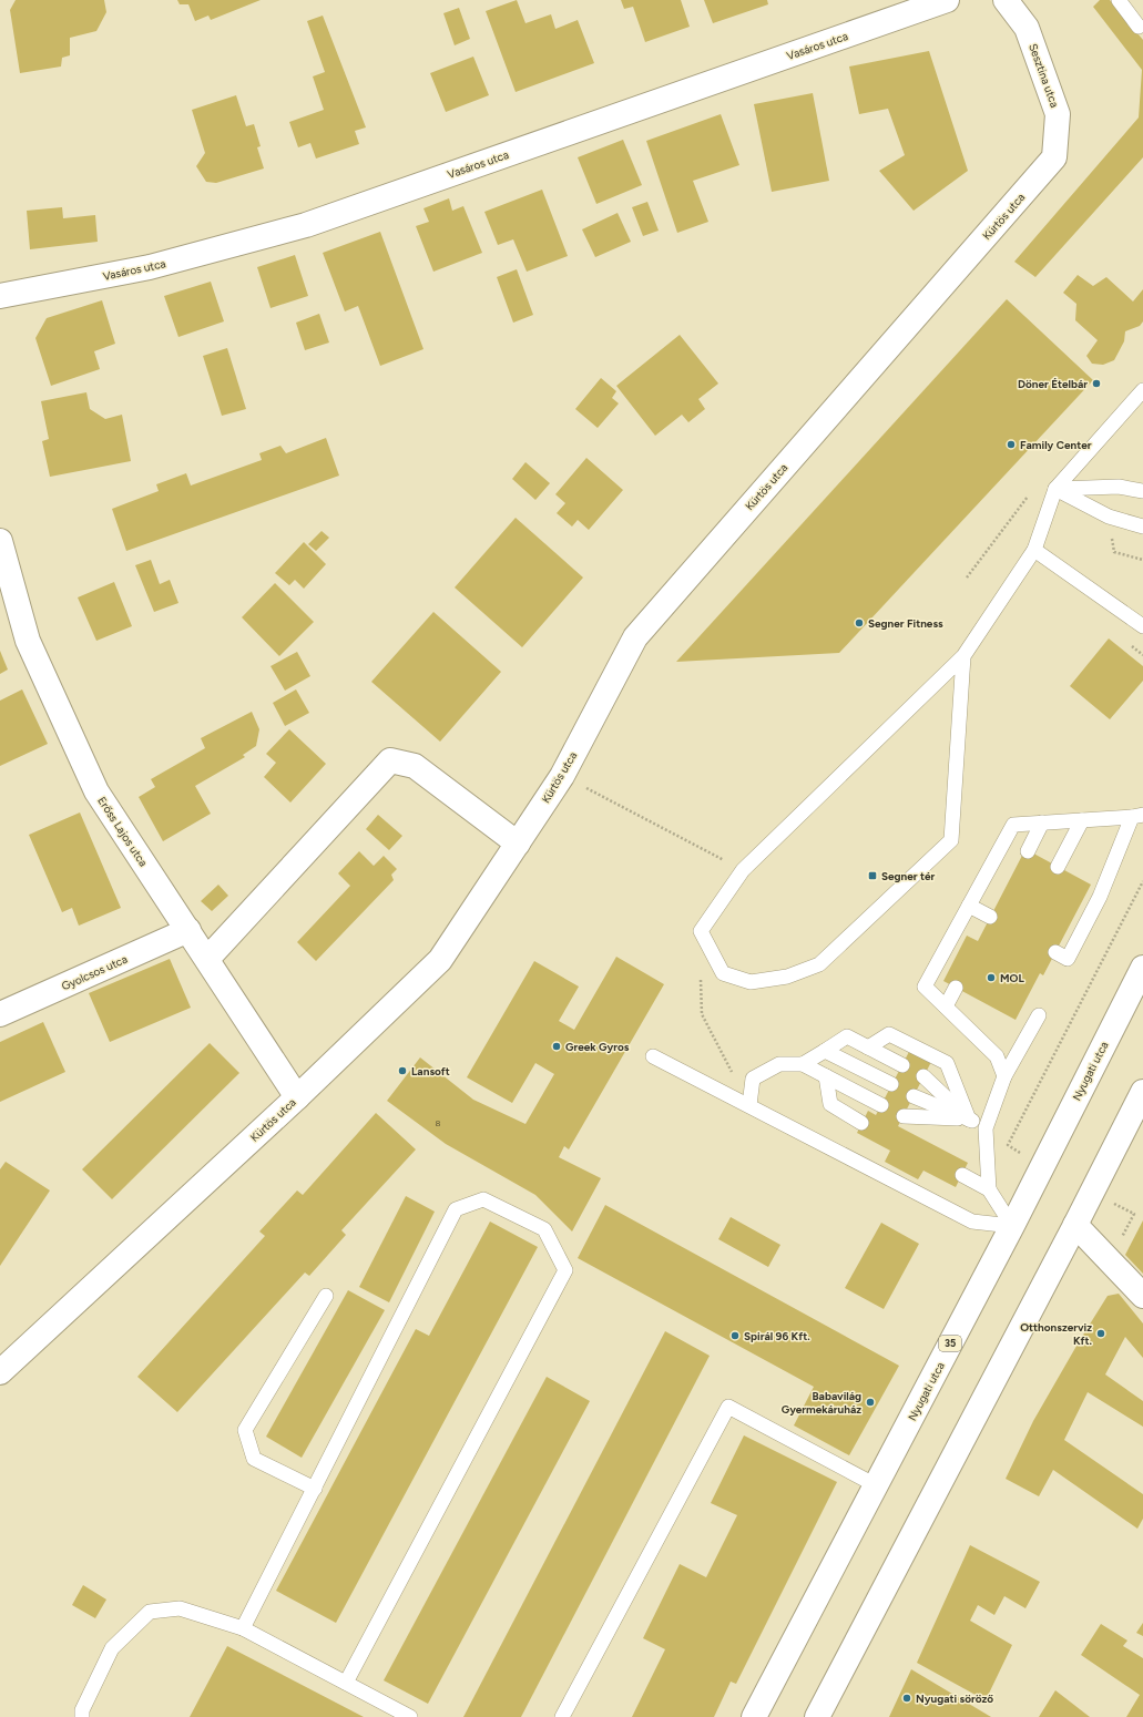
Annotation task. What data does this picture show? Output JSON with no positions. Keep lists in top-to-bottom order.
{
  "streets": {
    "street": [
      "Vasáros utca",
      "Sesztina utca",
      "Kürtös utca",
      "Erőss Lajos utca",
      "Gyolcsos utca",
      "Nyugati utca",
      "35"
    ]
  },
  "crossings": [
    ["Sesztina utca", "Kürtös utca"],
    ["Kürtös utca", "Erőss Lajos utca"],
    ["Erőss Lajos utca", "Gyolcsos utca"]
  ],
  "places": {
    "other": [
      "Döner Ételbár",
      "Family Center",
      "Segner Fitness",
      "MOL",
      "Greek Gyros",
      "Lansoft",
      "Otthonszerviz Kft.",
      "Spirál 96 Kft.",
      "Babavilág Gyermekáruház",
      "Nyugati söröző"
    ],
    "transit": ["Segner tér"]
  },
  "house_numbers": ["8"]
}
